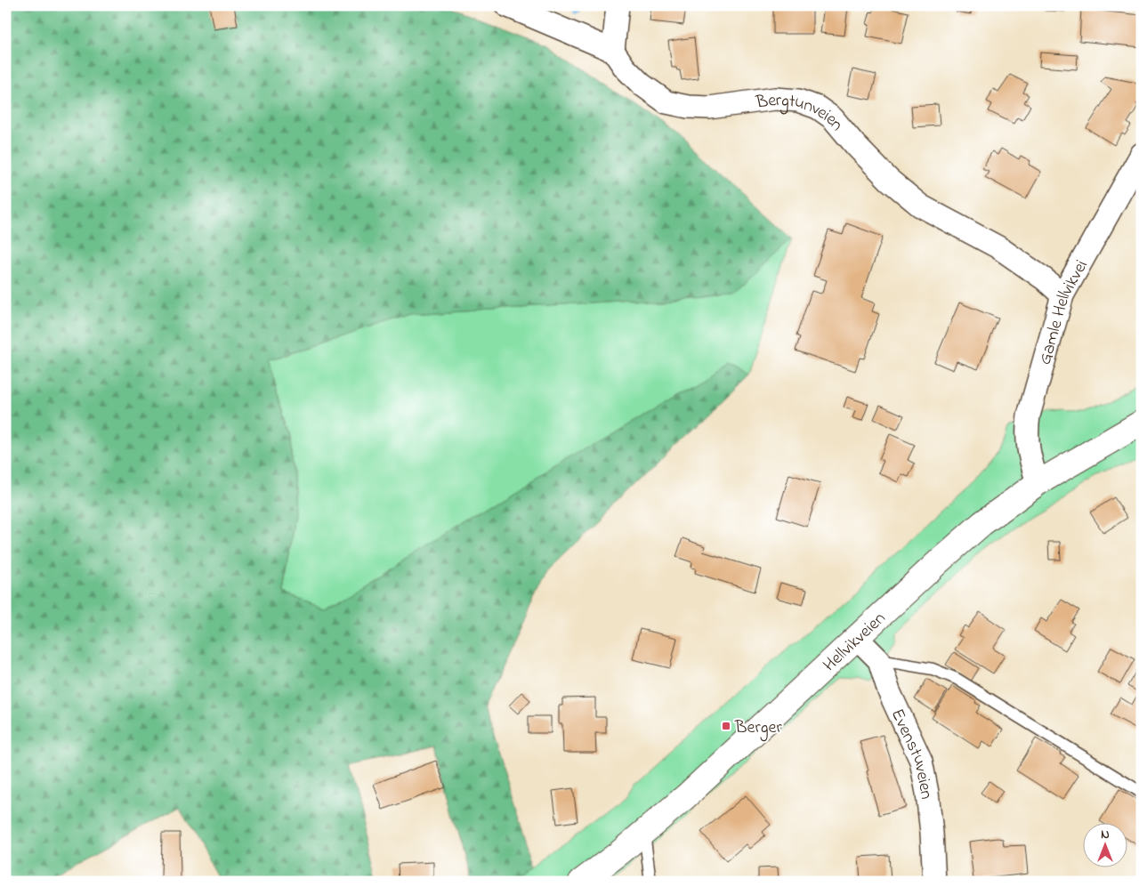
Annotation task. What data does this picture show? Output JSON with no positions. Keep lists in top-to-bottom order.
{
  "streets": {
    "main road": ["Hellvikveien"],
    "street": ["Bergtunveien", "Gamle Hellvikvei", "Evenstuveien"]
  },
  "crossings": [
    ["Bergtunveien", "Gamle Hellvikvei"],
    ["Gamle Hellvikvei", "Hellvikveien"],
    ["Hellvikveien", "Evenstuveien"]
  ],
  "places": {
    "transit": ["Berger"]
  },
  "north": "top"
}
